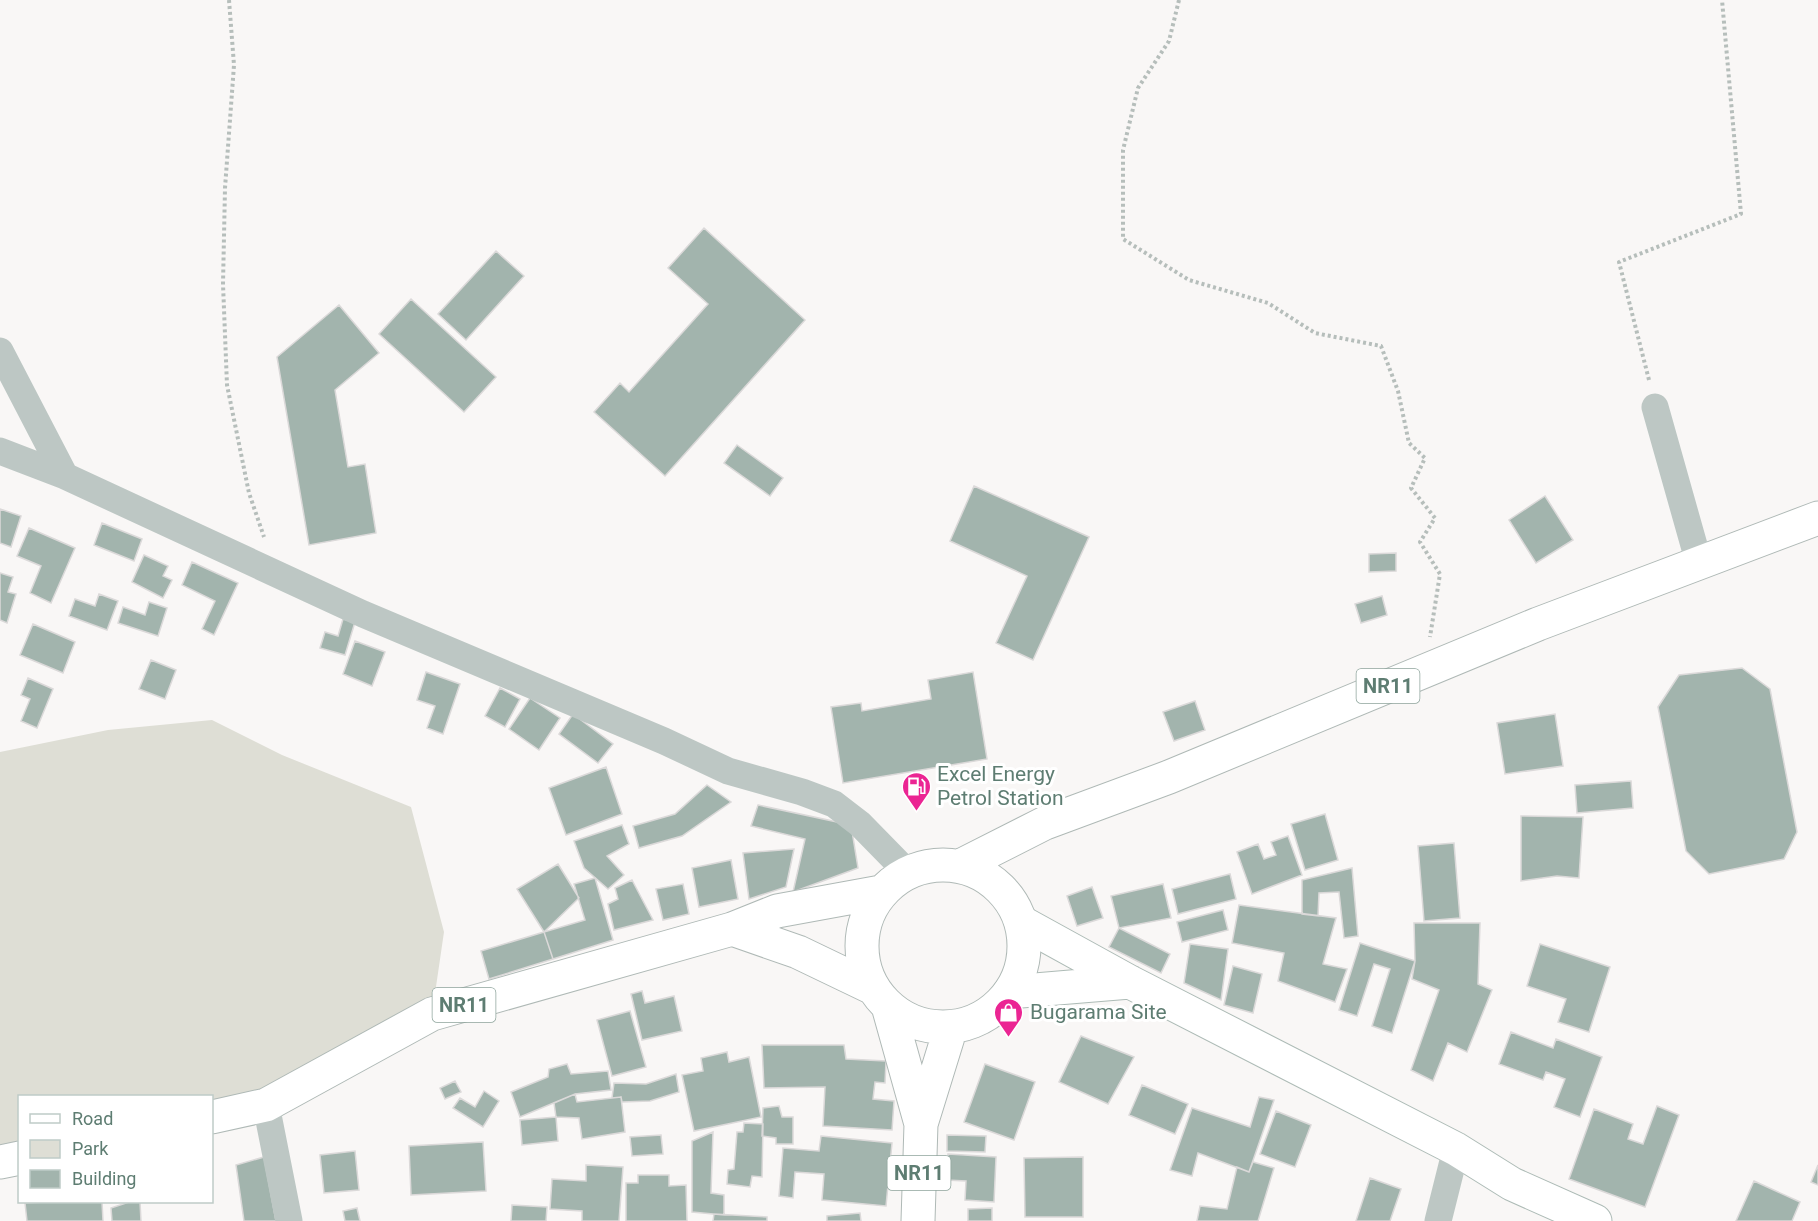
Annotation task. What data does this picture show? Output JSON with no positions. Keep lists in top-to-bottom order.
{
  "streets": {
    "main road": ["NR11"]
  },
  "places": {
    "fuel station": ["Excel Energy Petrol Station"],
    "shop": ["Bugarama Site"]
  },
  "legend": ["Road", "Park", "Building"]
}
